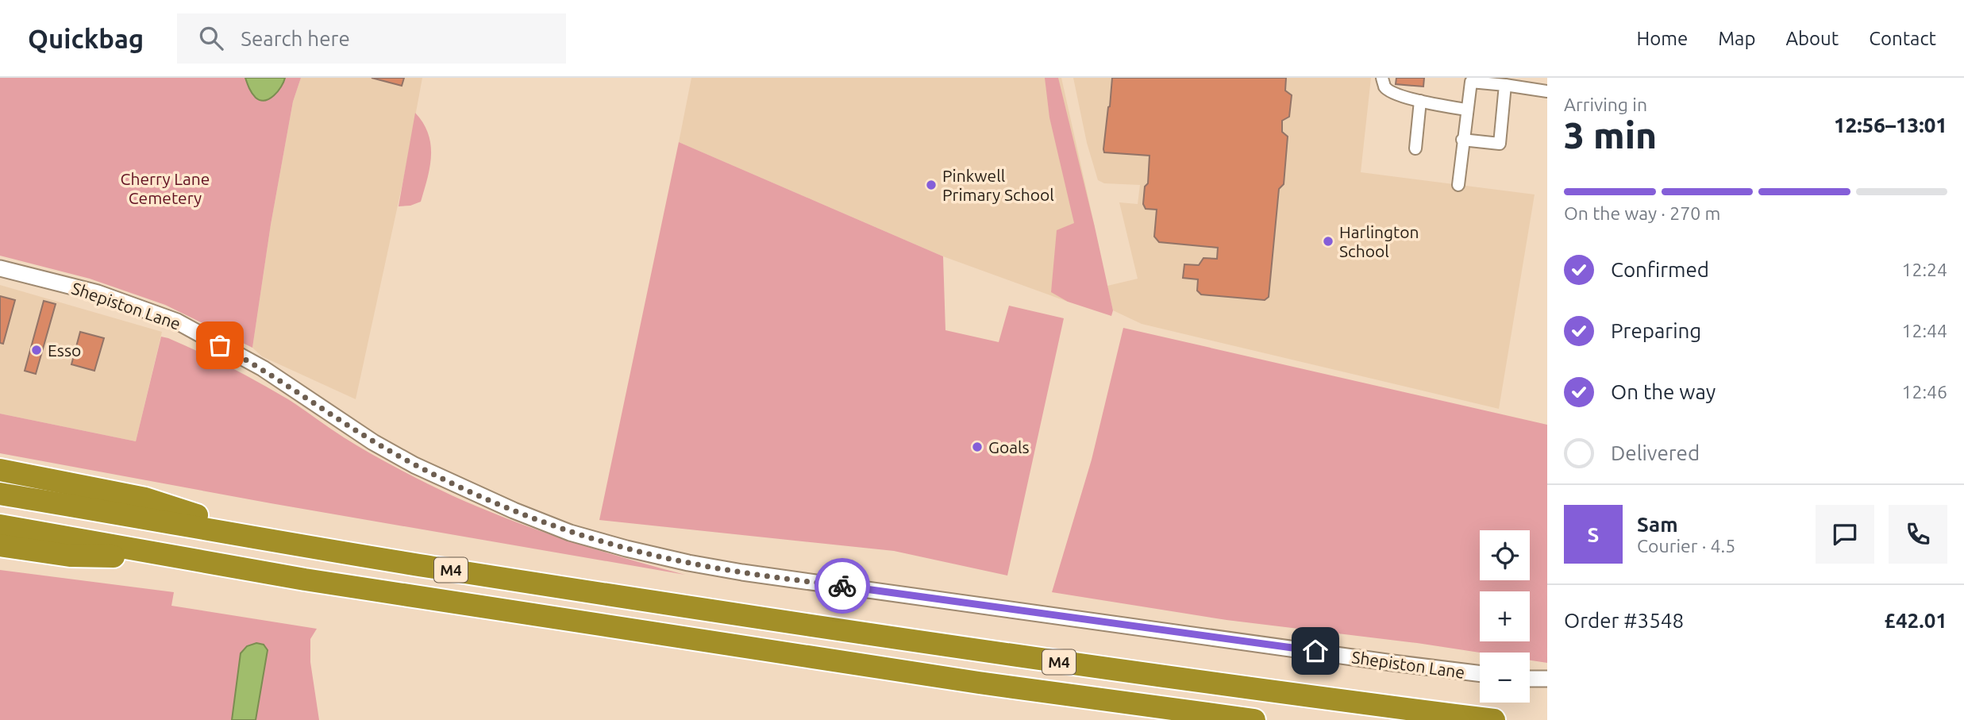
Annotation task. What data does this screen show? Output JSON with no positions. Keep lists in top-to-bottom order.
{
  "streets": {
    "highway": ["M4"],
    "street": ["Shepiston Lane"]
  },
  "parks": ["Cherry Lane Cemetery"],
  "places": [
    "Pinkwell Primary School",
    "Harlington School",
    "Esso",
    "Goals"
  ],
  "page": {
    "header": "Quickbag",
    "search": "Search here",
    "nav": [
      "Home",
      "Map",
      "About",
      "Contact"
    ],
    "heading": ["3 min", "Arriving in", "12:56–13:01"],
    "panel": [
      "Sam",
      "Courier · 4.5",
      "Order #3548",
      "£42.01"
    ],
    "bar": "On the way · 270 m",
    "list": [
      ["Confirmed", "12:24"],
      ["Preparing", "12:44"],
      ["On the way", "12:46"],
      "Delivered"
    ],
    "round": "S",
    "map_buttons": ["+", "−"]
  }
}
